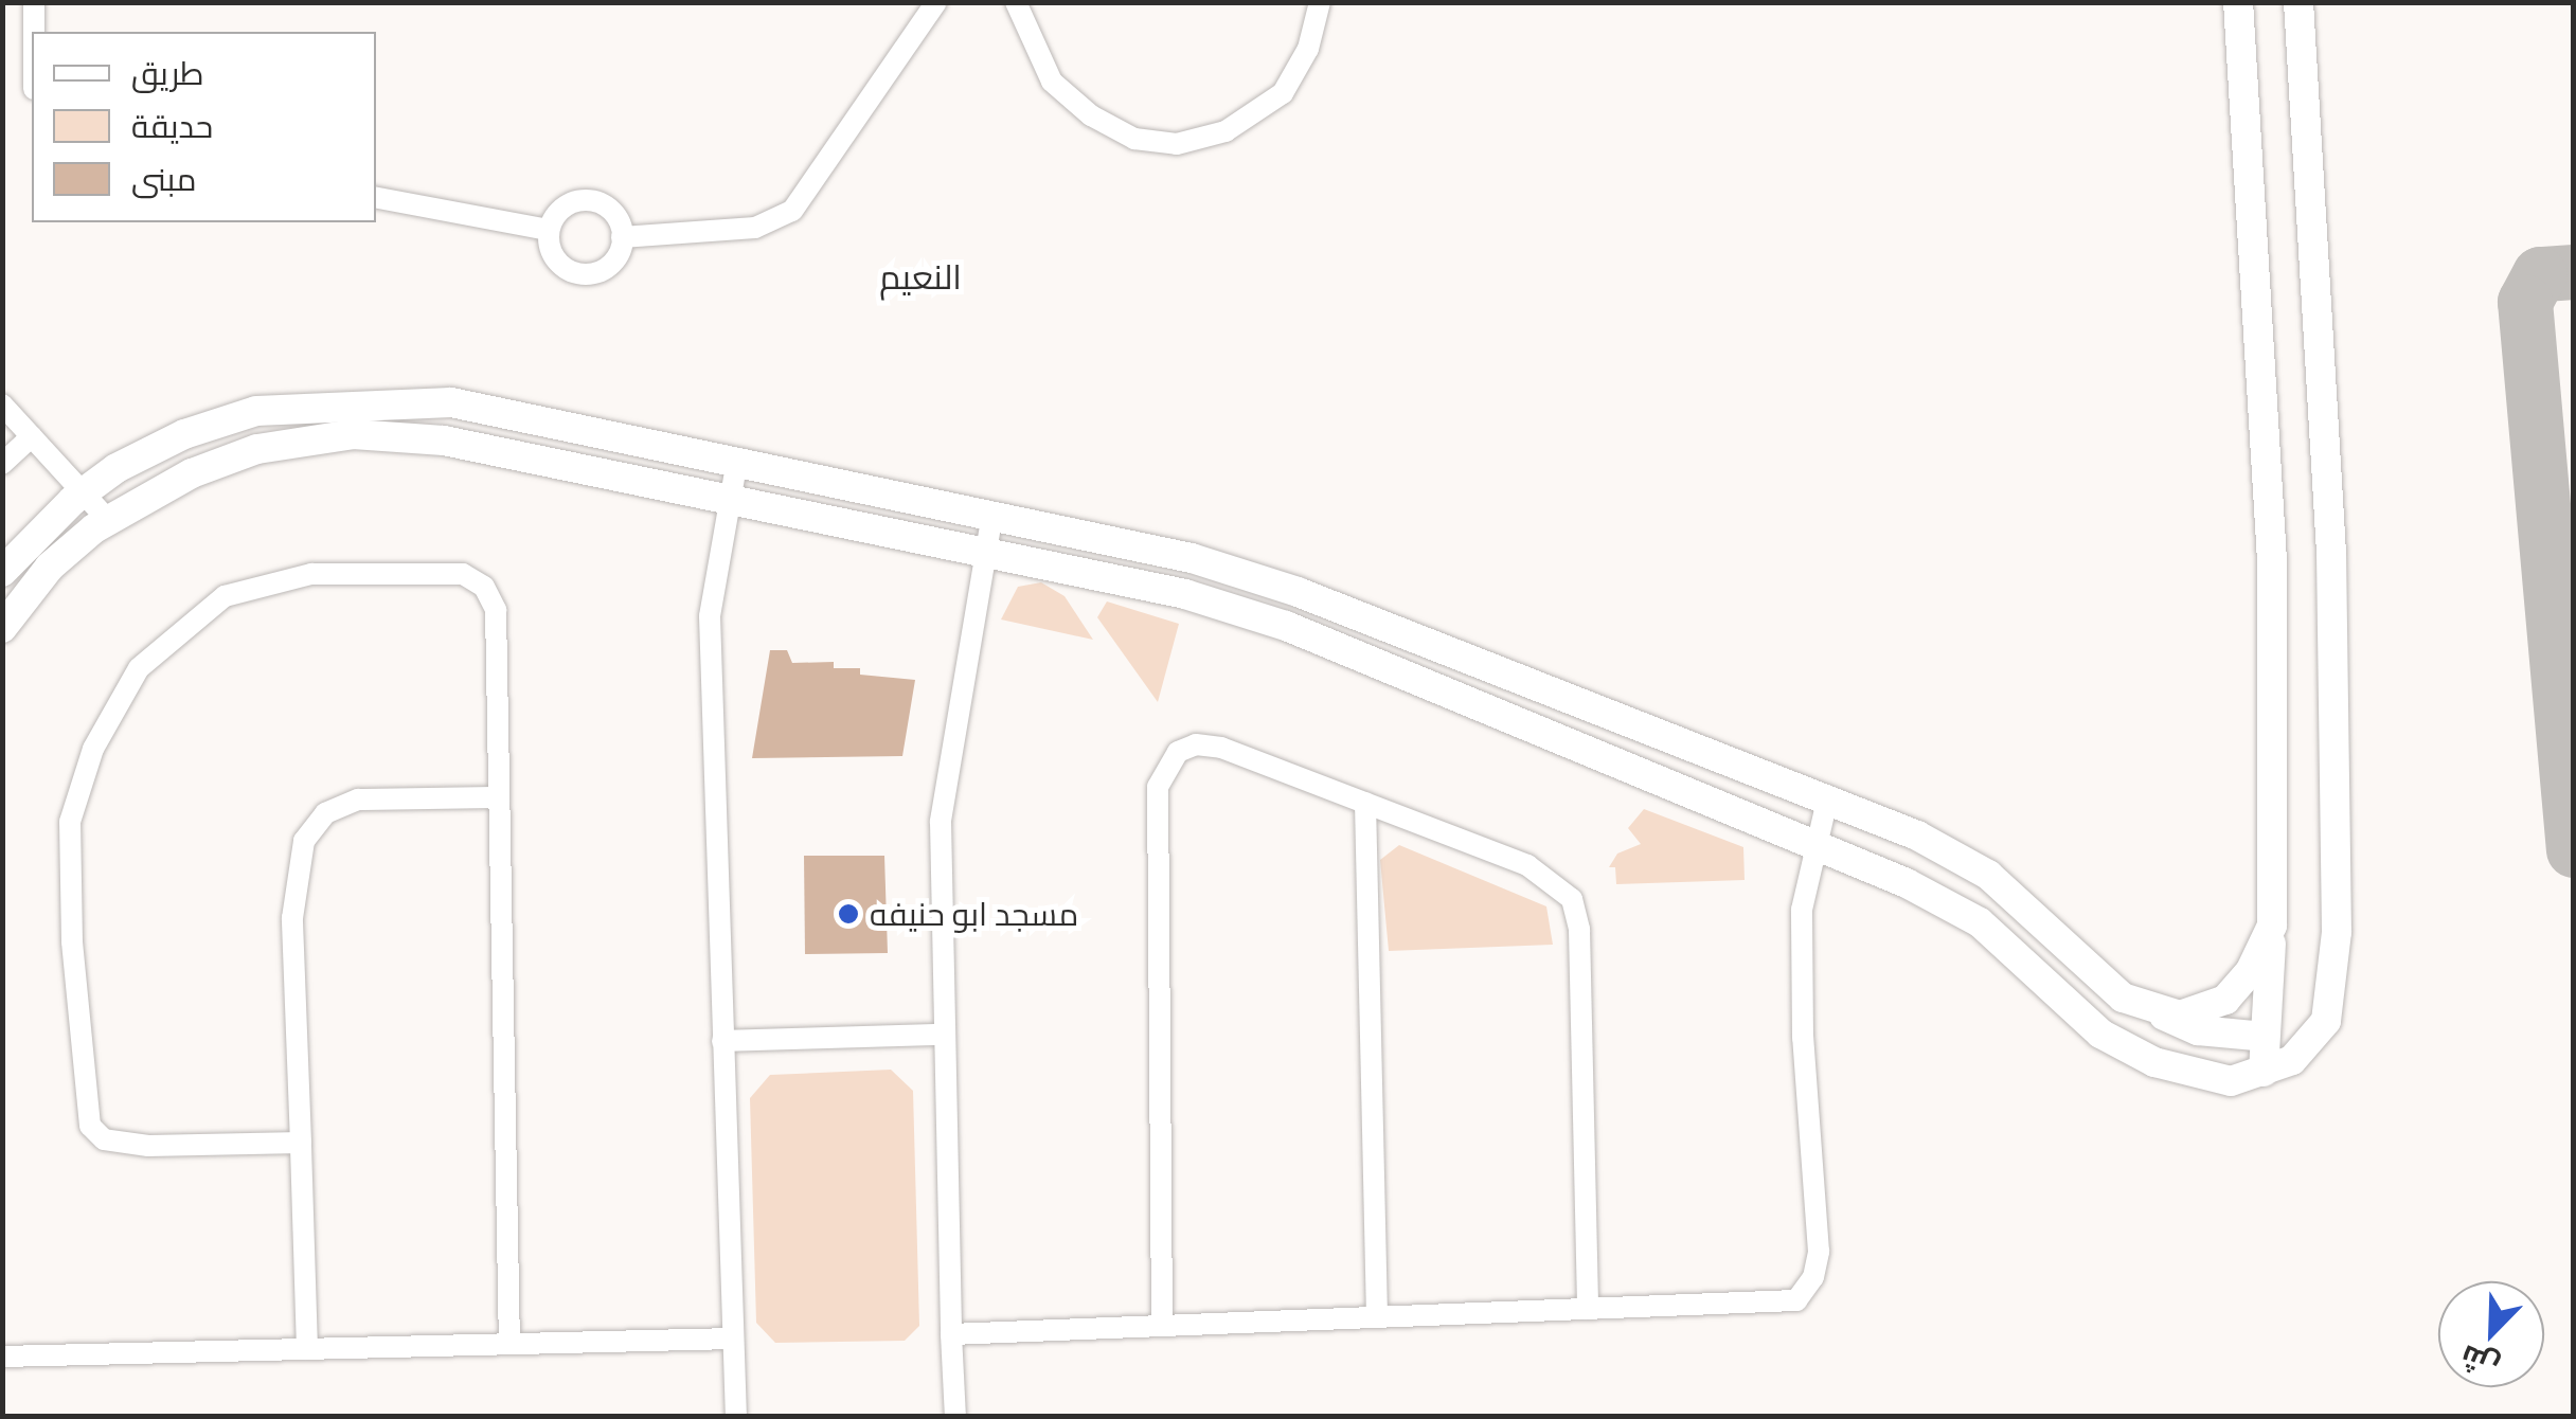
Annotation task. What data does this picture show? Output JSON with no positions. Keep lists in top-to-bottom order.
{
  "districts": ["النعيم"],
  "places": ["مسجد ابو حنيفه"],
  "legend": ["طريق", "حديقة", "مبنى"],
  "north": "bottom left"
}
